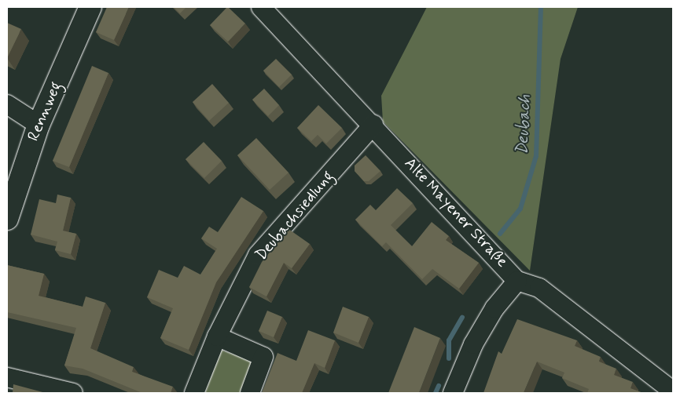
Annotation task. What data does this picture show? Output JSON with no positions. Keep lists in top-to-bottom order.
{
  "streets": {
    "street": ["Rennweg", "Alte Mayener Straße", "Deubachsiedlung"]
  },
  "crossings": [
    ["Alte Mayener Straße", "Deubachsiedlung"]
  ],
  "water": ["Deubach"]
}
